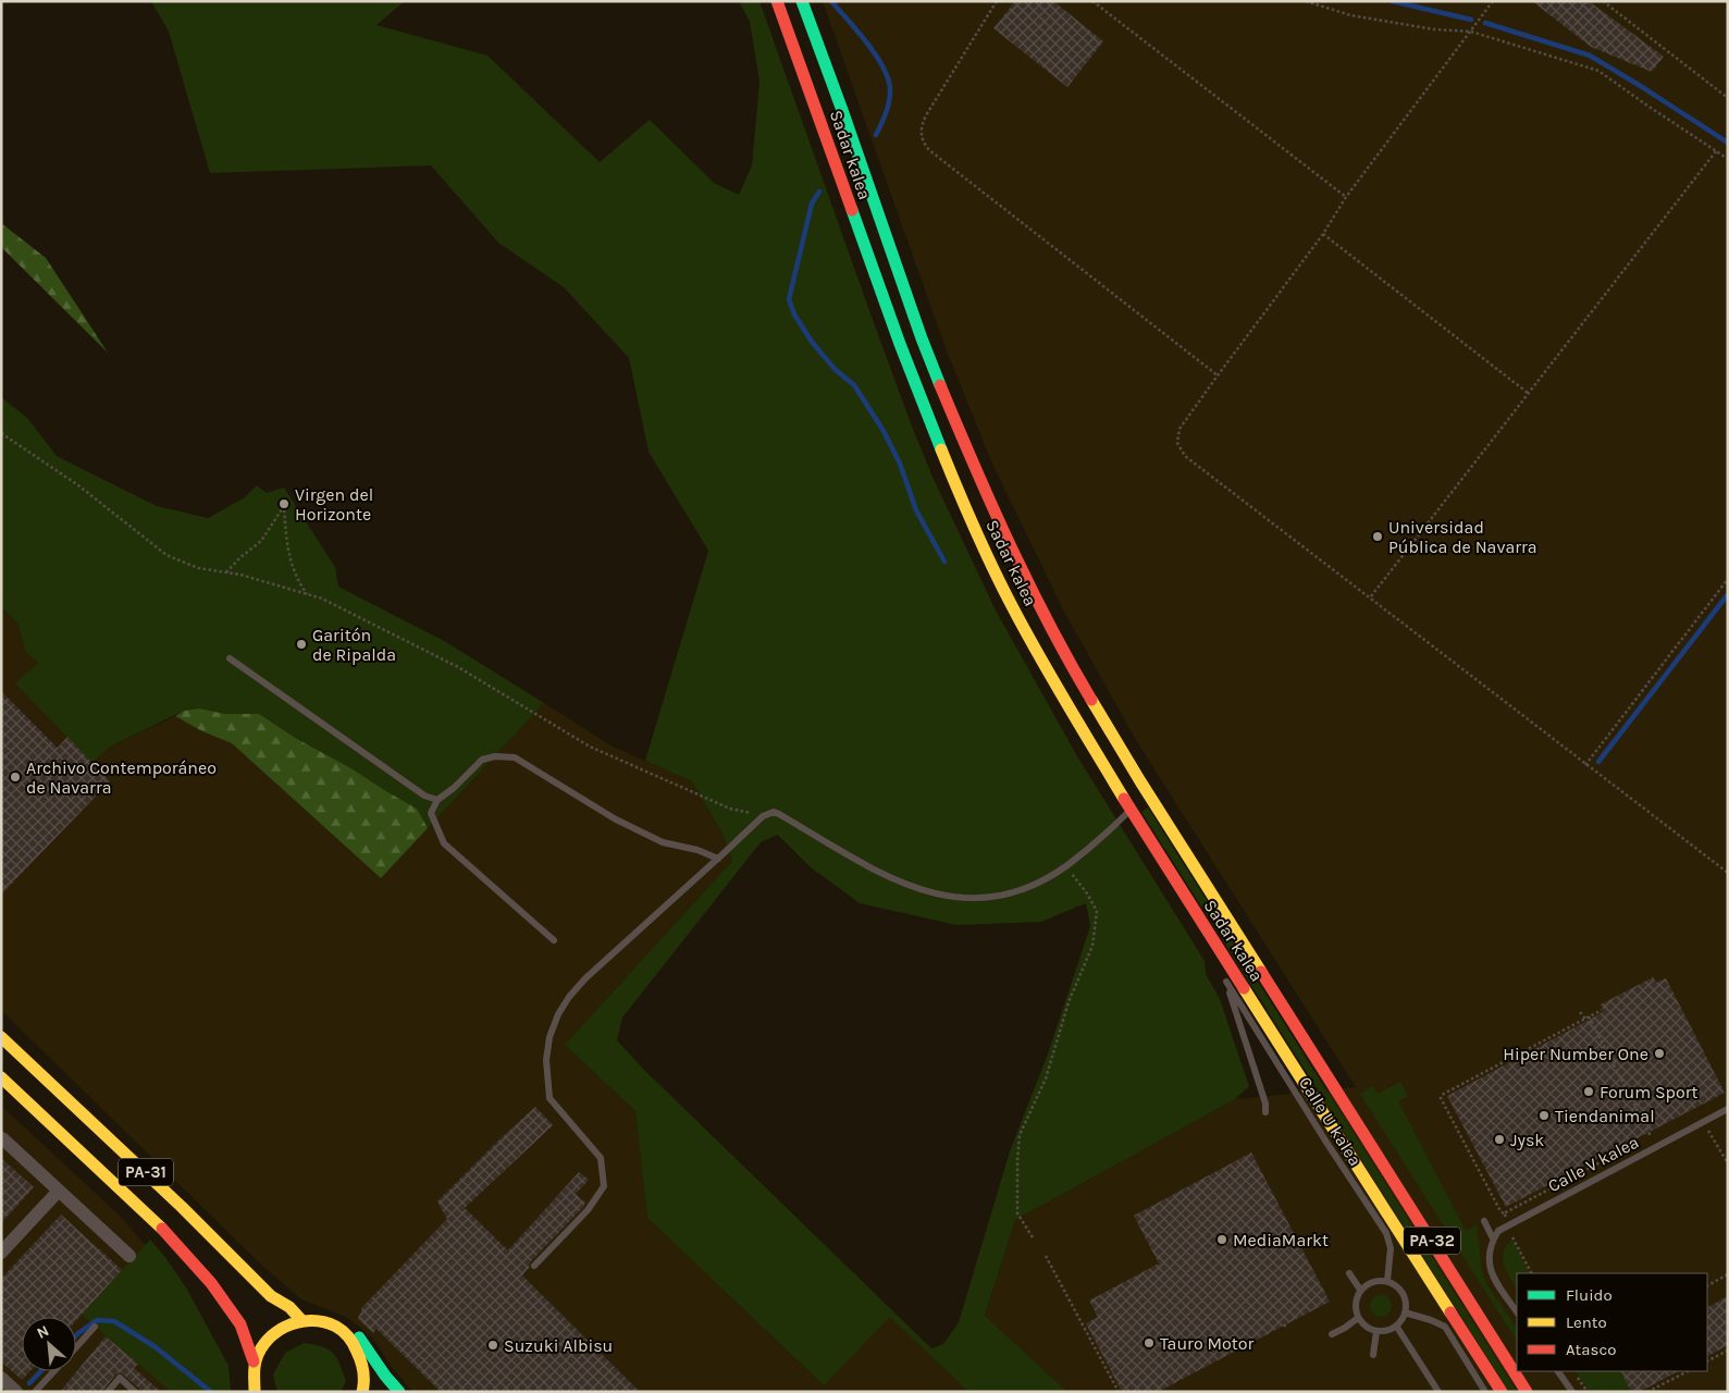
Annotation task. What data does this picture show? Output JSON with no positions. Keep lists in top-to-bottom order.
{
  "streets": {
    "main road": ["Sadar kalea", "PA-31", "PA-32"],
    "lane": ["Calle U kalea", "Calle V kalea"]
  },
  "crossings": [
    ["Sadar kalea", "Calle U kalea"],
    ["Sadar kalea", "PA-32"]
  ],
  "places": [
    "Virgen del Horizonte",
    "Universidad Pública de Navarra",
    "Garitón de Ripalda",
    "Archivo Contemporáneo de Navarra",
    "Hiper Number One",
    "Forum Sport",
    "Tiendanimal",
    "Jysk",
    "MediaMarkt",
    "Tauro Motor",
    "Suzuki Albisu"
  ],
  "legend": ["Fluido", "Lento", "Atasco"],
  "north": "top left"
}
